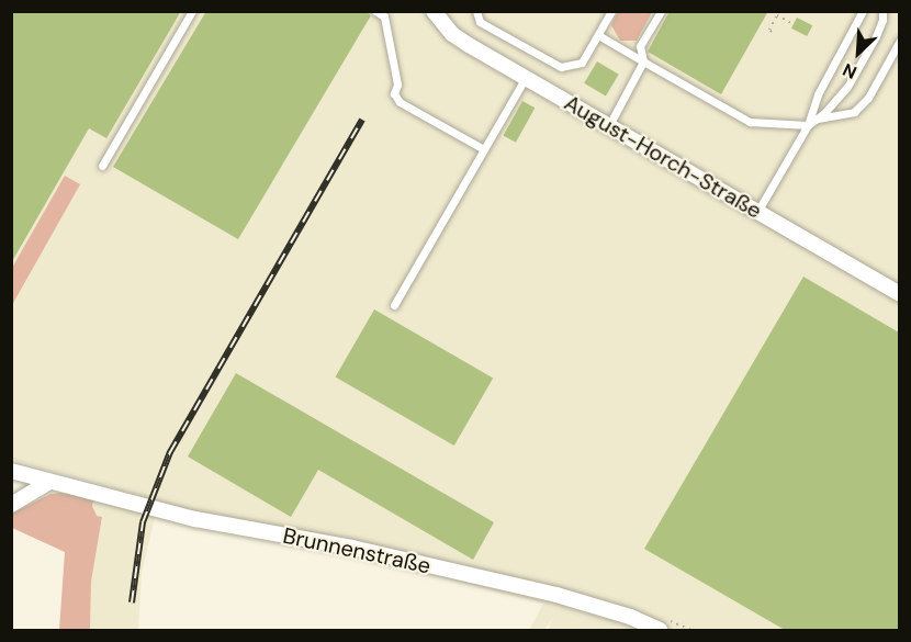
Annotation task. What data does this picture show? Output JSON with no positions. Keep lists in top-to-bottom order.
{
  "streets": {
    "street": ["August-Horch-Straße", "Brunnenstraße"]
  },
  "north": "bottom left"
}
